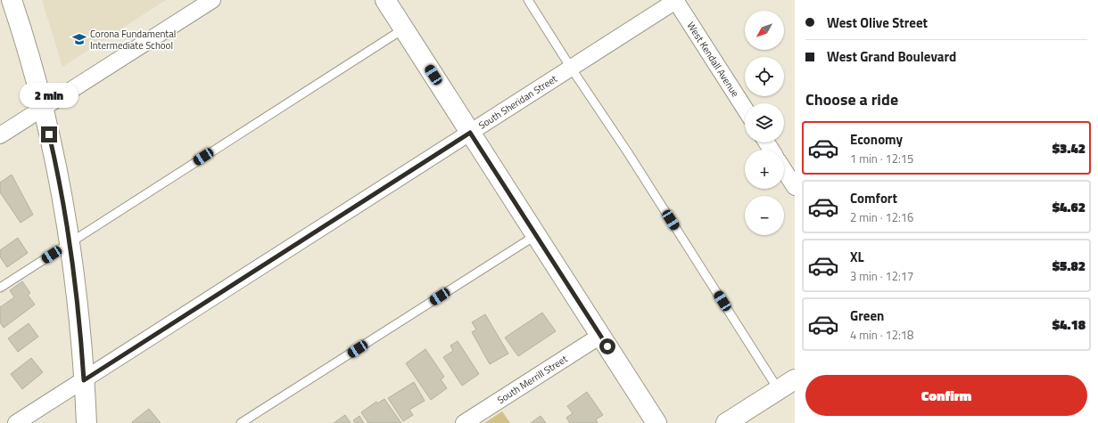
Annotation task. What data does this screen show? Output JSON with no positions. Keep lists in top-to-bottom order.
{
  "streets": {
    "street": ["West Kendall Avenue", "South Sheridan Street", "South Merrill Street"]
  },
  "crossings": [
    ["West Kendall Avenue", "South Sheridan Street"]
  ],
  "places": {
    "school or university": ["Corona Fundamental Intermediate School"]
  },
  "north": "bottom left",
  "page": {
    "banner": ["West Olive Street", "West Grand Boulevard"],
    "map_buttons": ["+", "−"],
    "heading": "Choose a ride",
    "bubble": "2 min",
    "list": [
      {
        "name": "Economy",
        "note": "1 min · 12:15",
        "value": "$3.42"
      },
      {
        "name": "Comfort",
        "note": "2 min · 12:16",
        "value": "$4.62"
      },
      {
        "name": "XL",
        "note": "3 min · 12:17",
        "value": "$5.82"
      },
      {
        "name": "Green",
        "note": "4 min · 12:18",
        "value": "$4.18"
      }
    ],
    "buttons": "Confirm"
  }
}
